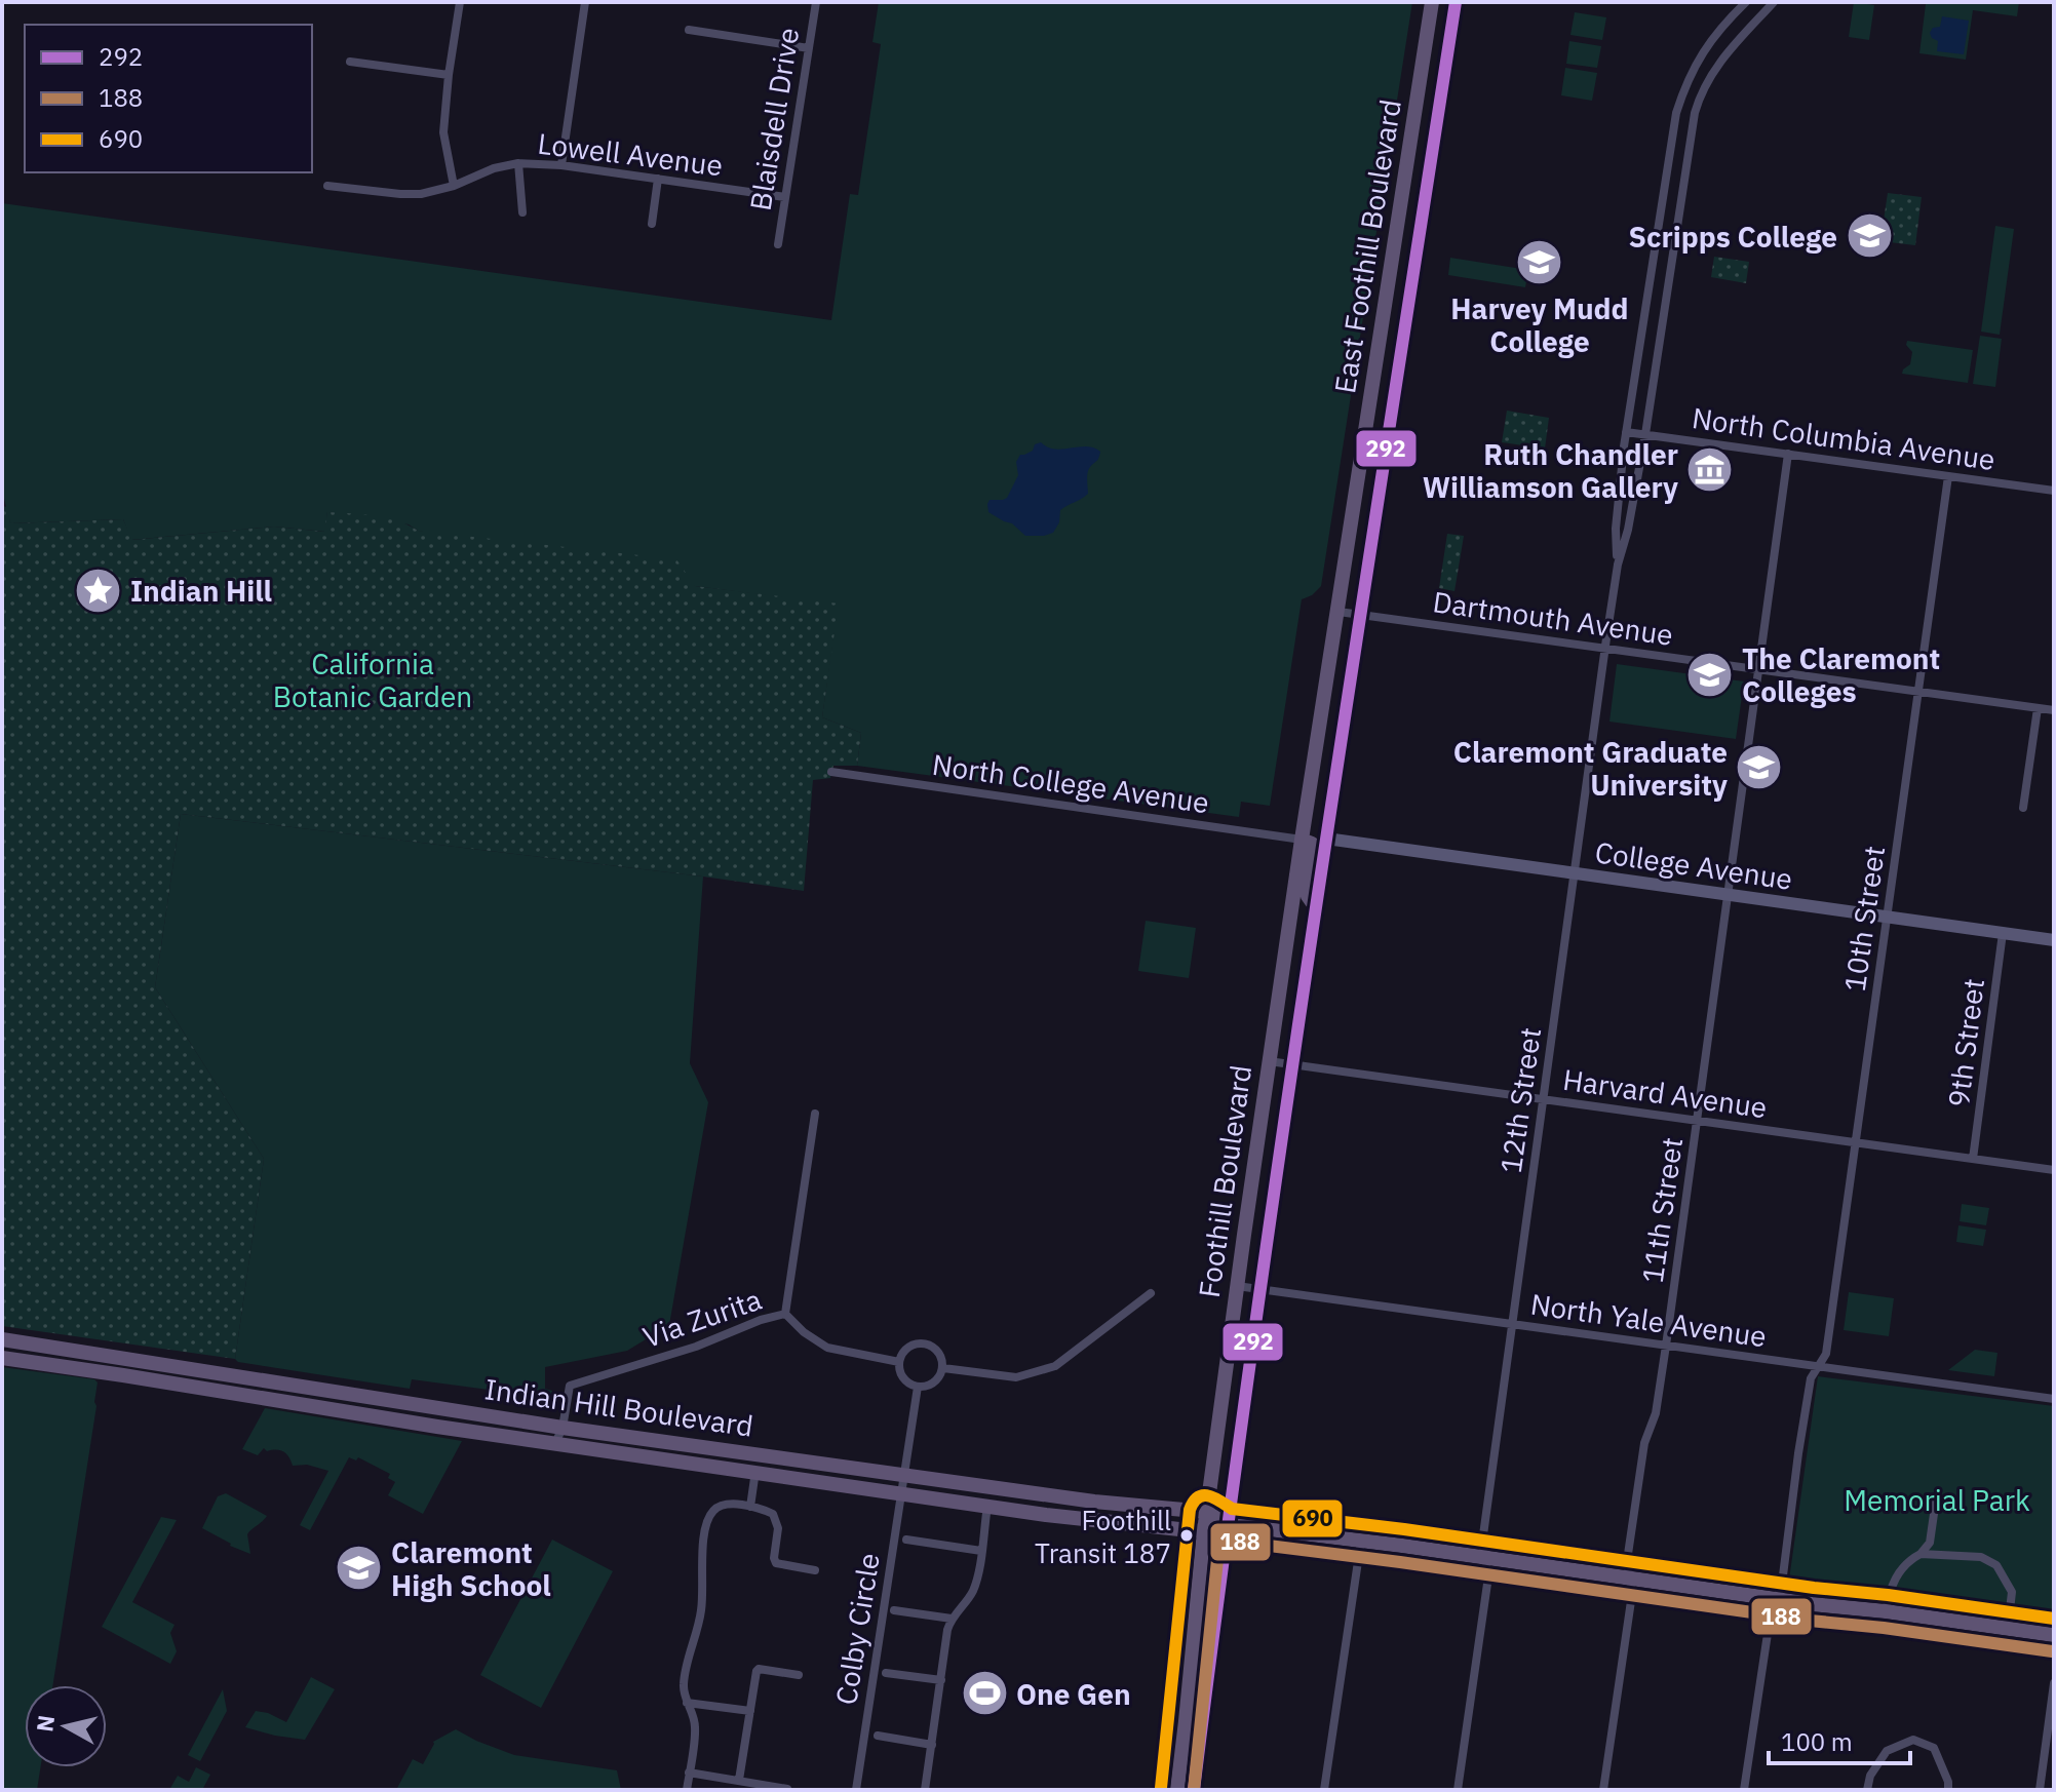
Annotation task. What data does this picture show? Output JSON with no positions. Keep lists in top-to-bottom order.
{
  "streets": {
    "main road": ["East Foothill Boulevard", "Foothill Boulevard", "Indian Hill Boulevard"],
    "street": [
      "Blaisdell Drive",
      "Lowell Avenue",
      "North Columbia Avenue",
      "Dartmouth Avenue",
      "North College Avenue",
      "College Avenue",
      "10th Street",
      "9th Street",
      "Harvard Avenue",
      "12th Street",
      "11th Street",
      "Via Zurita",
      "North Yale Avenue",
      "Colby Circle"
    ]
  },
  "crossings": [
    ["Blaisdell Drive", "Lowell Avenue"],
    ["East Foothill Boulevard", "Dartmouth Avenue"],
    ["East Foothill Boulevard", "North College Avenue"],
    ["East Foothill Boulevard", "College Avenue"],
    ["East Foothill Boulevard", "Foothill Boulevard"],
    ["North Columbia Avenue", "10th Street"],
    ["Dartmouth Avenue", "10th Street"],
    ["Dartmouth Avenue", "12th Street"],
    ["Dartmouth Avenue", "11th Street"],
    ["North College Avenue", "Foothill Boulevard"],
    ["College Avenue", "10th Street"],
    ["College Avenue", "9th Street"],
    ["College Avenue", "12th Street"],
    ["College Avenue", "Foothill Boulevard"],
    ["College Avenue", "11th Street"],
    ["10th Street", "Harvard Avenue"],
    ["10th Street", "North Yale Avenue"],
    ["10th Street", "Indian Hill Boulevard"],
    ["9th Street", "Harvard Avenue"],
    ["Harvard Avenue", "12th Street"],
    ["Harvard Avenue", "Foothill Boulevard"],
    ["Harvard Avenue", "11th Street"],
    ["12th Street", "North Yale Avenue"],
    ["12th Street", "Indian Hill Boulevard"],
    ["Foothill Boulevard", "North Yale Avenue"],
    ["Foothill Boulevard", "Indian Hill Boulevard"],
    ["11th Street", "North Yale Avenue"],
    ["11th Street", "Indian Hill Boulevard"],
    ["Via Zurita", "Indian Hill Boulevard"],
    ["Via Zurita", "Colby Circle"],
    ["Indian Hill Boulevard", "Colby Circle"]
  ],
  "parks": ["California Botanic Garden", "Memorial Park"],
  "places": {
    "school or university": [
      "Scripps College",
      "Harvey Mudd College",
      "The Claremont Colleges",
      "Claremont Graduate University",
      "Claremont High School"
    ],
    "museum": ["Ruth Chandler Williamson Gallery"],
    "place": ["Indian Hill"],
    "other": ["Foothill Transit 187"],
    "sports": ["One Gen"]
  },
  "lines": ["transit line 292", "transit line 690", "transit line 188"],
  "legend": ["292", "188", "690"],
  "scale_bar": "100 m",
  "north": "left"
}
